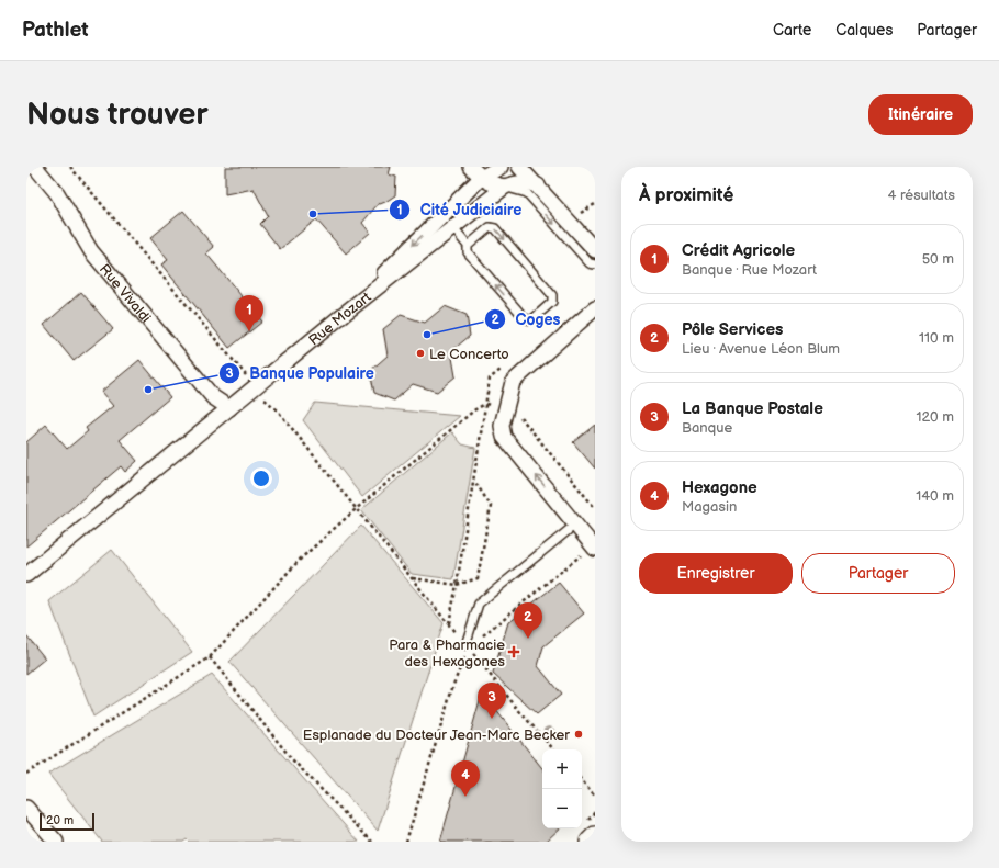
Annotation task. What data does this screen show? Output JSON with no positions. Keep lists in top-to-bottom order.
{
  "streets": {
    "street": ["Rue Vivaldi", "Rue Mozart"]
  },
  "crossings": [
    ["Rue Vivaldi", "Rue Mozart"]
  ],
  "places": {
    "other": [
      "Cité Judiciaire",
      "Coges",
      "Le Concerto",
      "Banque Populaire",
      "Esplanade du Docteur Jean-Marc Becker"
    ],
    "health": ["Para & Pharmacie des Hexagones"]
  },
  "scale_bar": "20 m",
  "page": {
    "header": "Pathlet",
    "nav": ["Carte", "Calques", "Partager"],
    "buttons": [
      "Itinéraire",
      ["Enregistrer", "Partager"]
    ],
    "title": "Nous trouver",
    "heading": ["À proximité", "4 résultats"],
    "list": [
      {
        "mark": "1",
        "name": "Crédit Agricole",
        "note": "Banque · Rue Mozart",
        "value": "50 m"
      },
      {
        "mark": "2",
        "name": "Pôle Services",
        "note": "Lieu · Avenue Léon Blum",
        "value": "110 m"
      },
      {
        "mark": "3",
        "name": "La Banque Postale",
        "note": "Banque",
        "value": "120 m"
      },
      {
        "mark": "4",
        "name": "Hexagone",
        "note": "Magasin",
        "value": "140 m"
      }
    ],
    "pins": [
      "1",
      "2",
      "3",
      "4"
    ],
    "map_buttons": ["+", "−"],
    "scale": "20 m"
  }
}
